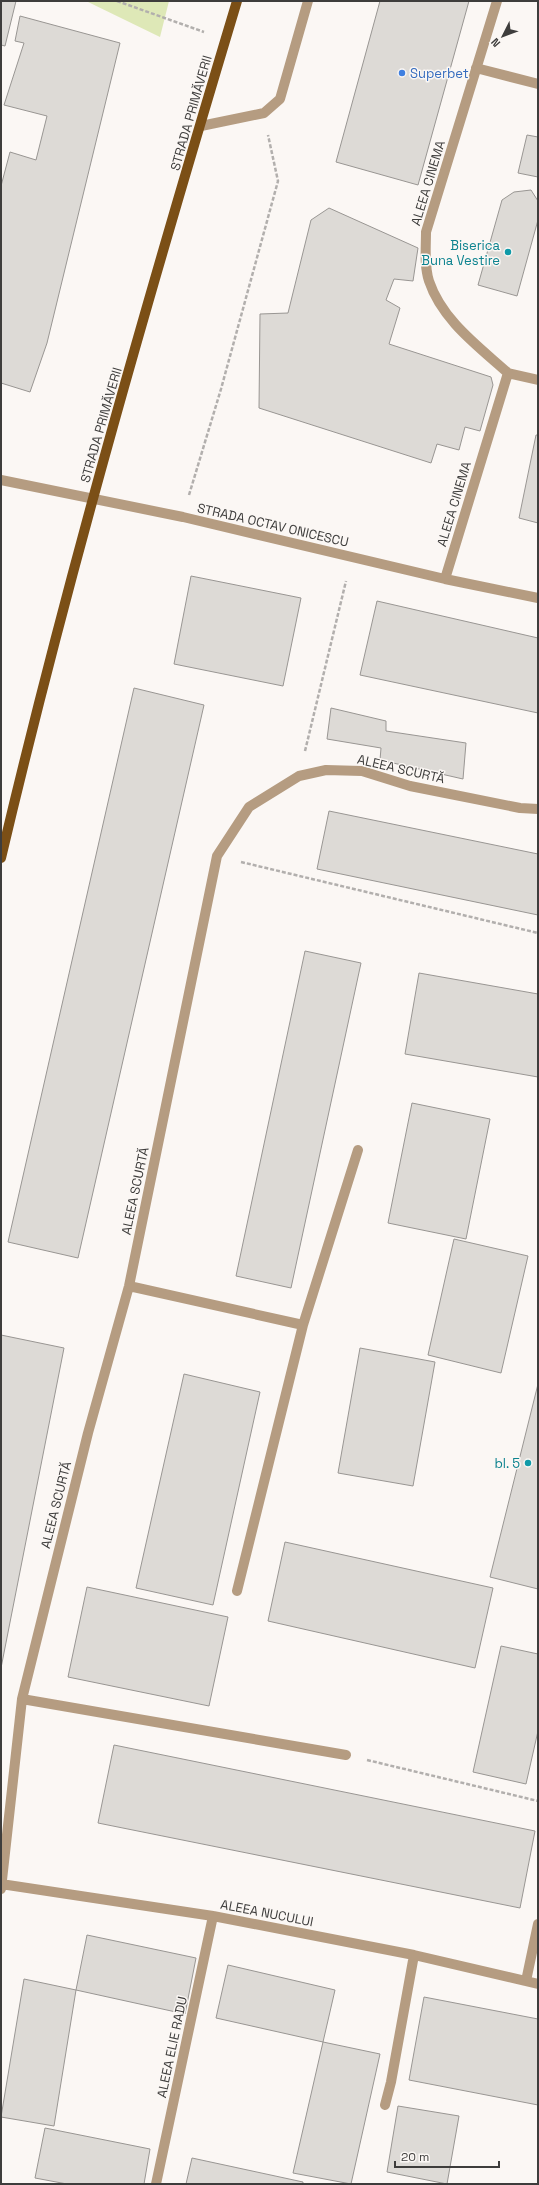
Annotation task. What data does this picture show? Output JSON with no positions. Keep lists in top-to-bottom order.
{
  "streets": {
    "main road": ["STRADA PRIMĂVERII"],
    "street": [
      "ALEEA CINEMA",
      "STRADA OCTAV ONICESCU",
      "ALEEA SCURTĂ",
      "ALEEA NUCULUI",
      "ALEEA ELIE RADU"
    ]
  },
  "crossings": [
    ["STRADA PRIMĂVERII", "STRADA OCTAV ONICESCU"],
    ["ALEEA CINEMA", "STRADA OCTAV ONICESCU"],
    ["ALEEA SCURTĂ", "ALEEA NUCULUI"],
    ["ALEEA NUCULUI", "ALEEA ELIE RADU"]
  ],
  "places": ["Superbet", "Biserica Buna Vestire", "bl. 5"],
  "scale_bar": "20 m",
  "north": "bottom left"
}
